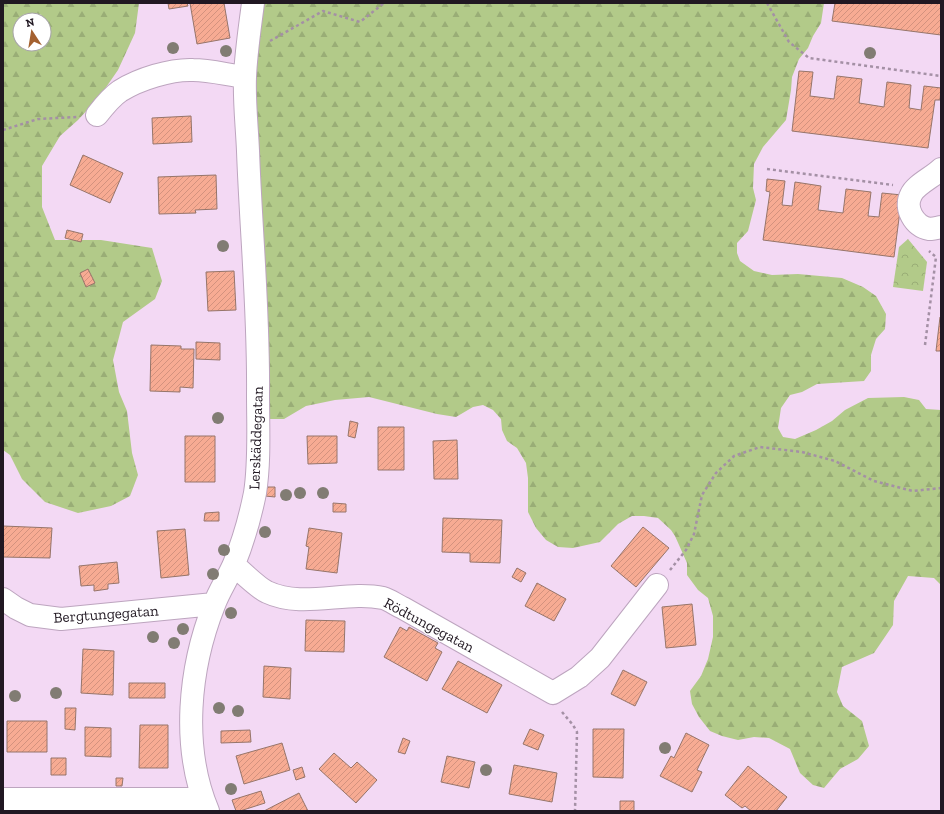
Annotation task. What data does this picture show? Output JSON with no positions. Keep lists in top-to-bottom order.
{
  "streets": {
    "street": ["Lerskäddegatan", "Bergtungegatan", "Rödtungegatan"]
  },
  "crossings": [
    ["Lerskäddegatan", "Bergtungegatan"],
    ["Lerskäddegatan", "Rödtungegatan"]
  ],
  "north": "top"
}
